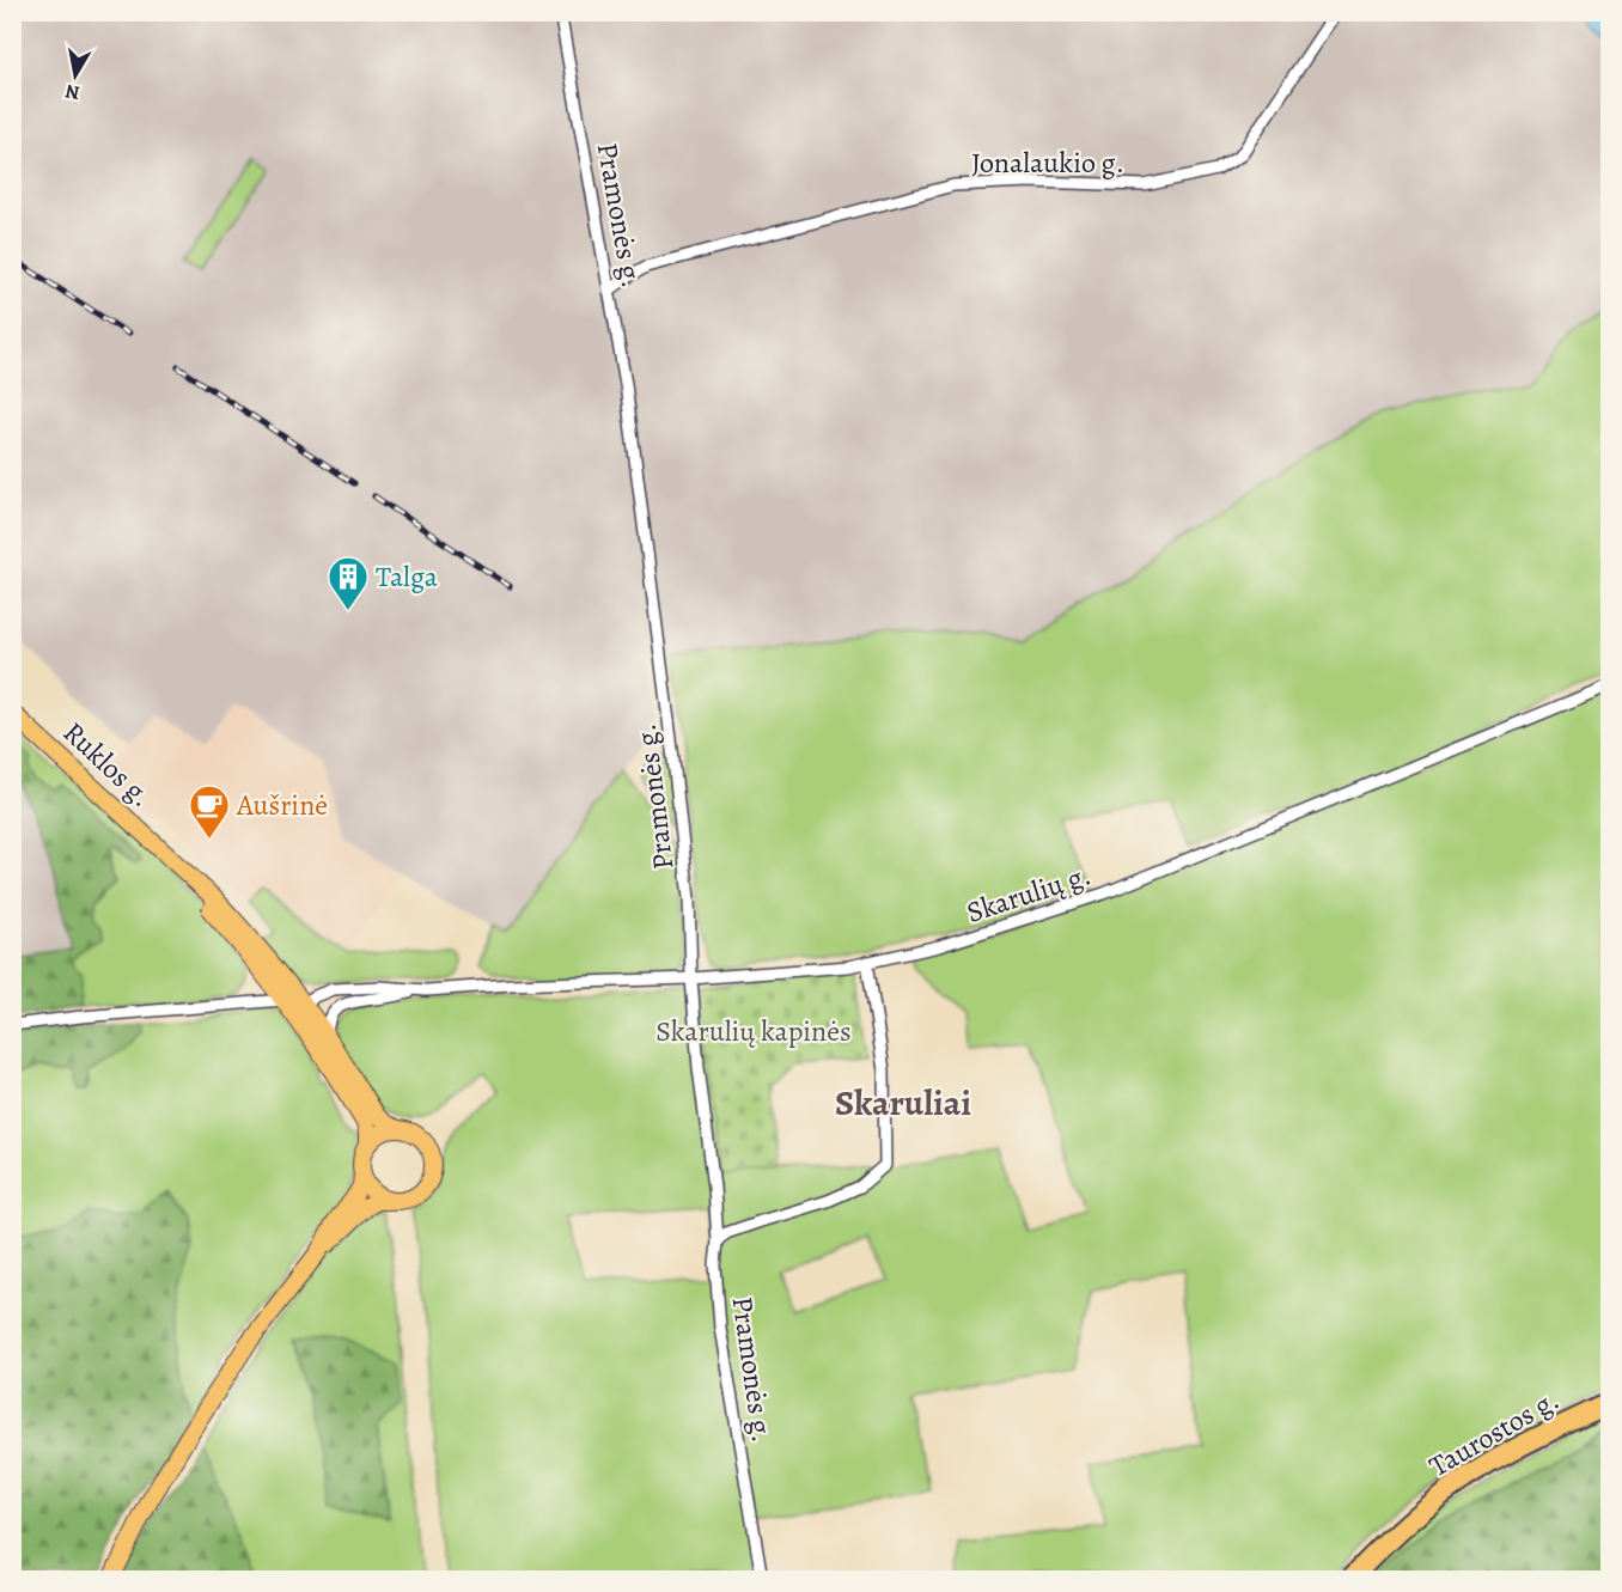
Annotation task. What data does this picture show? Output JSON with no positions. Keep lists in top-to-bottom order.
{
  "streets": {
    "highway": ["Taurostos g."],
    "main road": ["Ruklos g."],
    "street": ["Jonalaukio g.", "Pramonės g.", "Skarulių g."]
  },
  "crossings": [
    ["Jonalaukio g.", "Pramonės g."],
    ["Pramonės g.", "Skarulių g."]
  ],
  "districts": ["Skaruliai"],
  "parks": ["Skarulių kapinės"],
  "places": {
    "building": ["Talga"],
    "cafe": ["Aušrinė"]
  },
  "north": "bottom"
}
